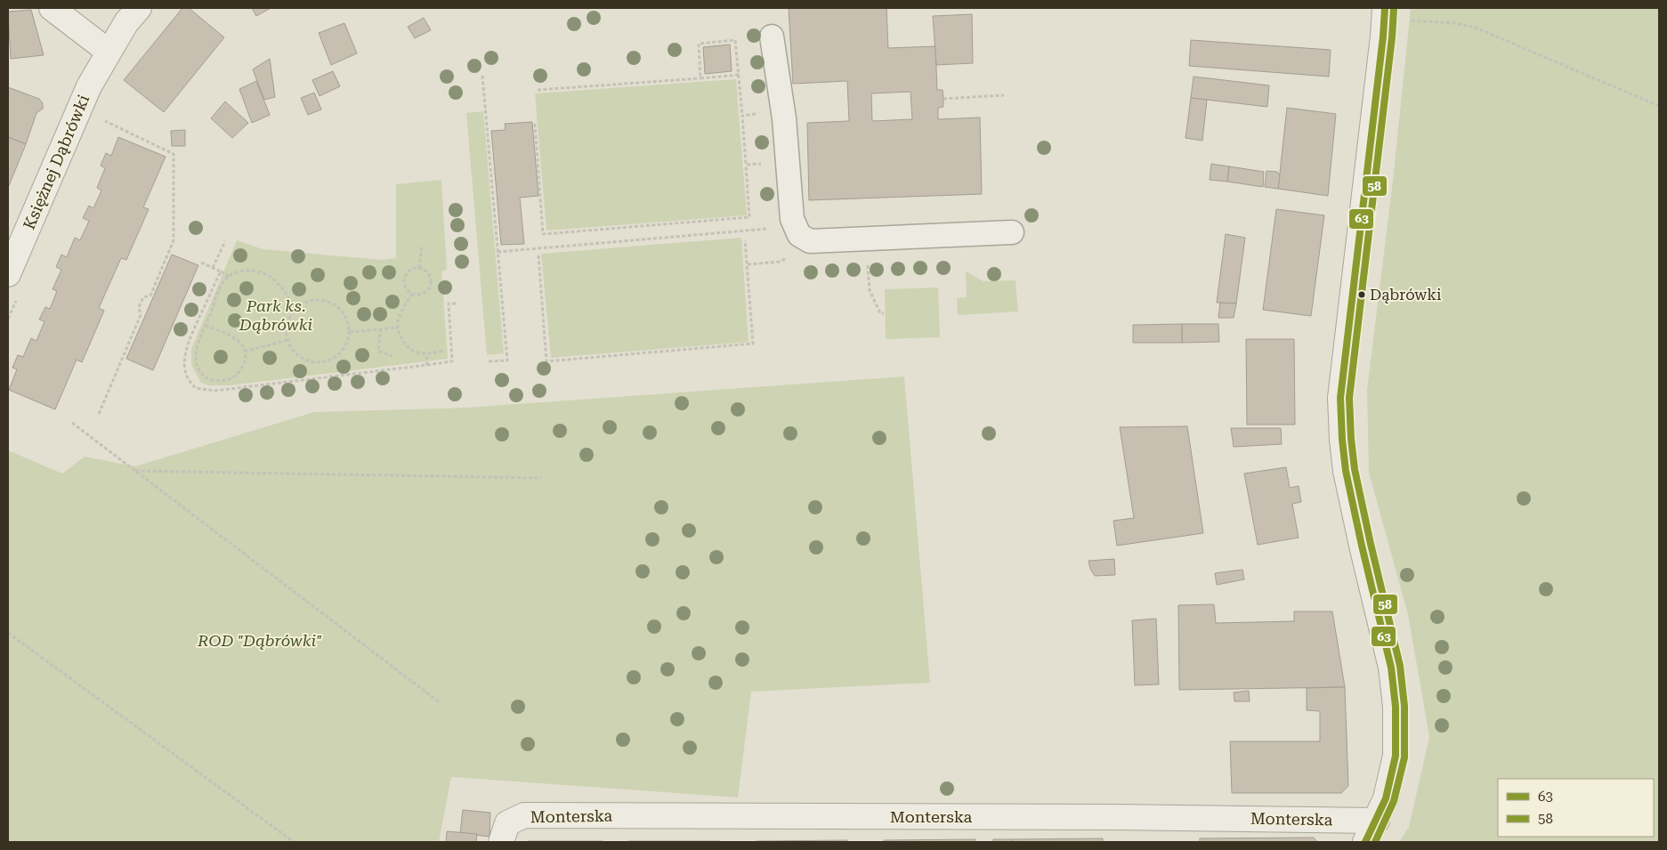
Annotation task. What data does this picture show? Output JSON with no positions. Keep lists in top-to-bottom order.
{
  "streets": {
    "street": ["Księżnej Dąbrówki", "Monterska"]
  },
  "parks": ["Park ks. Dąbrówki", "ROD \"Dąbrówki\""],
  "places": ["Dąbrówki"],
  "lines": ["transit line 63", "transit line 58"],
  "legend": ["63", "58"]
}
